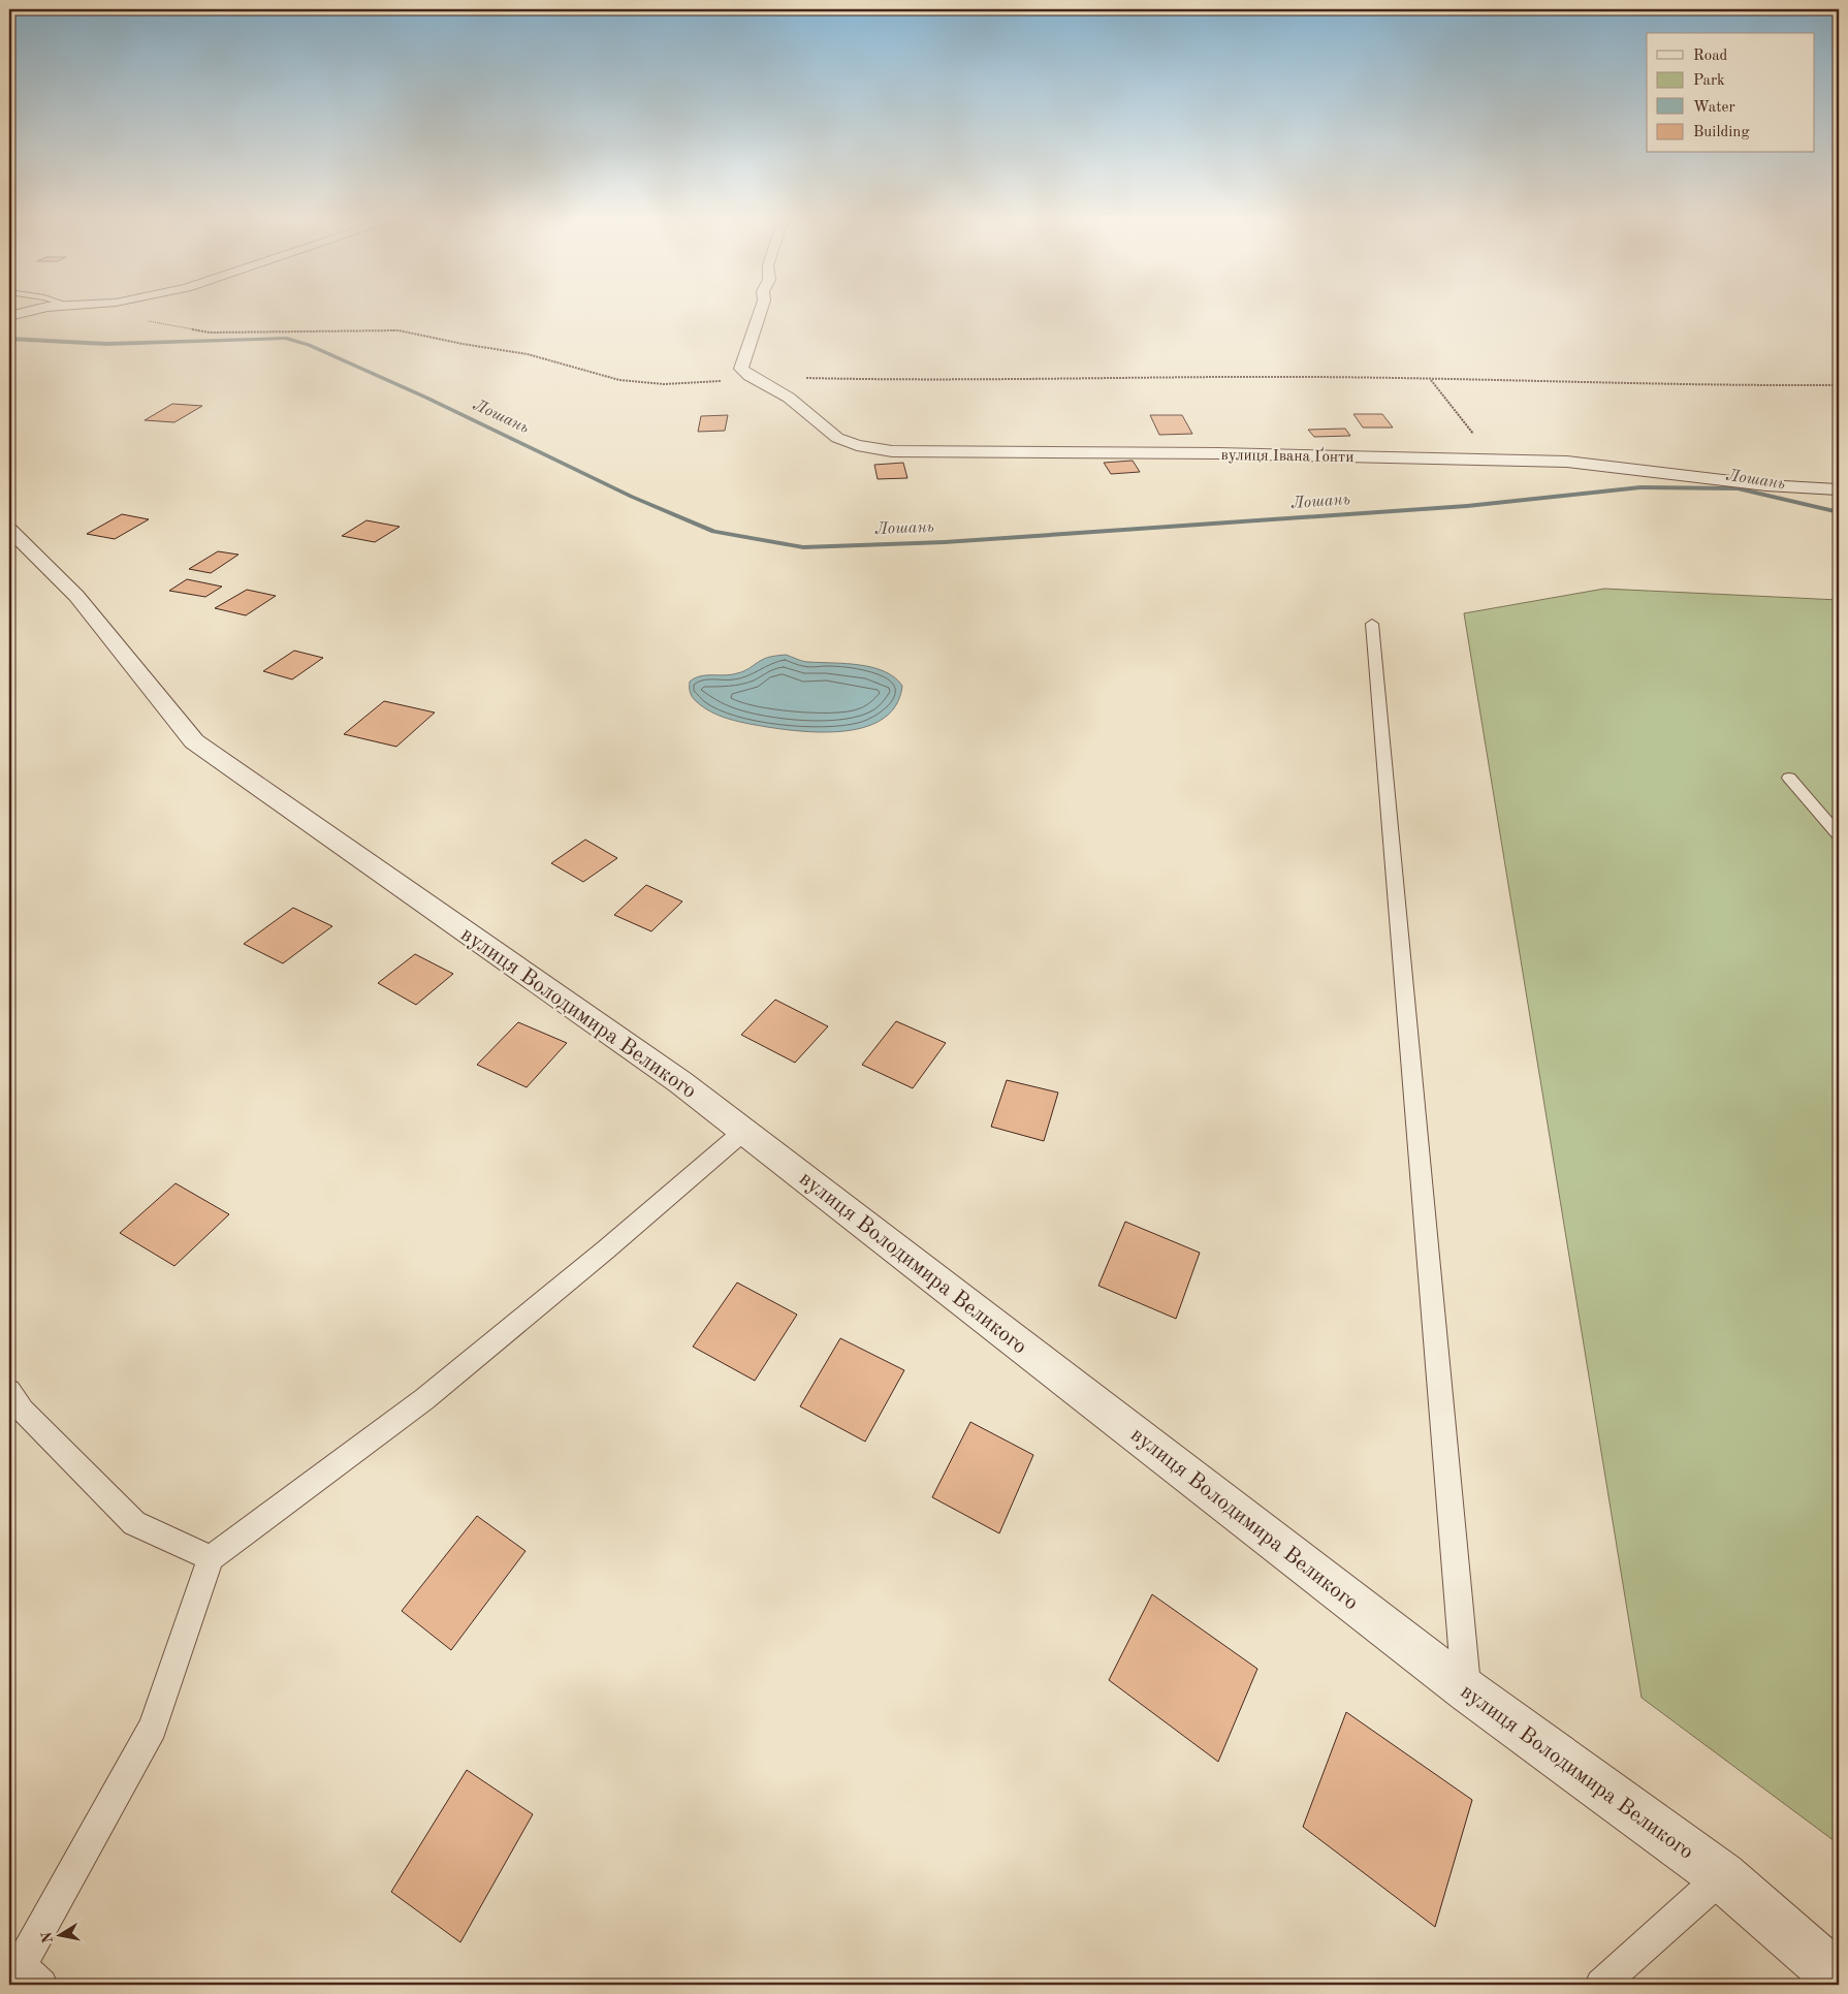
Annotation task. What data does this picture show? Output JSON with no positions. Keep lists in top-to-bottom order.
{
  "streets": {
    "street": ["вулиця Івана Ґонти", "вулиця Володимира Великого"]
  },
  "water": ["Лошань"],
  "legend": [
    "Road",
    "Park",
    "Water",
    "Building"
  ],
  "north": "left"
}
